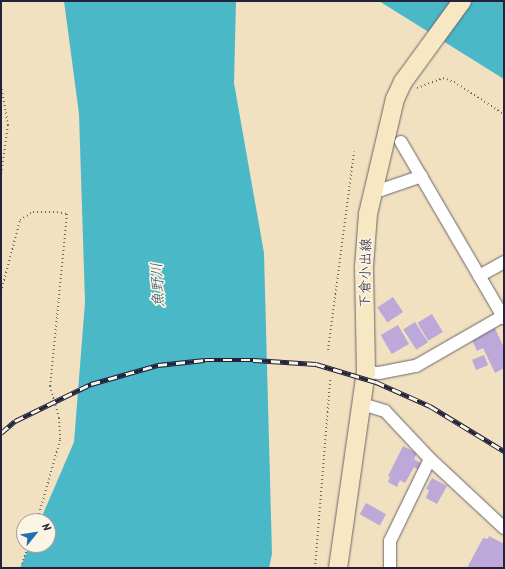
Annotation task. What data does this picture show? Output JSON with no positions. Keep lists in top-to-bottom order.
{
  "streets": {
    "main road": ["下倉小出線"]
  },
  "water": ["魚野川"],
  "north": "top right"
}
